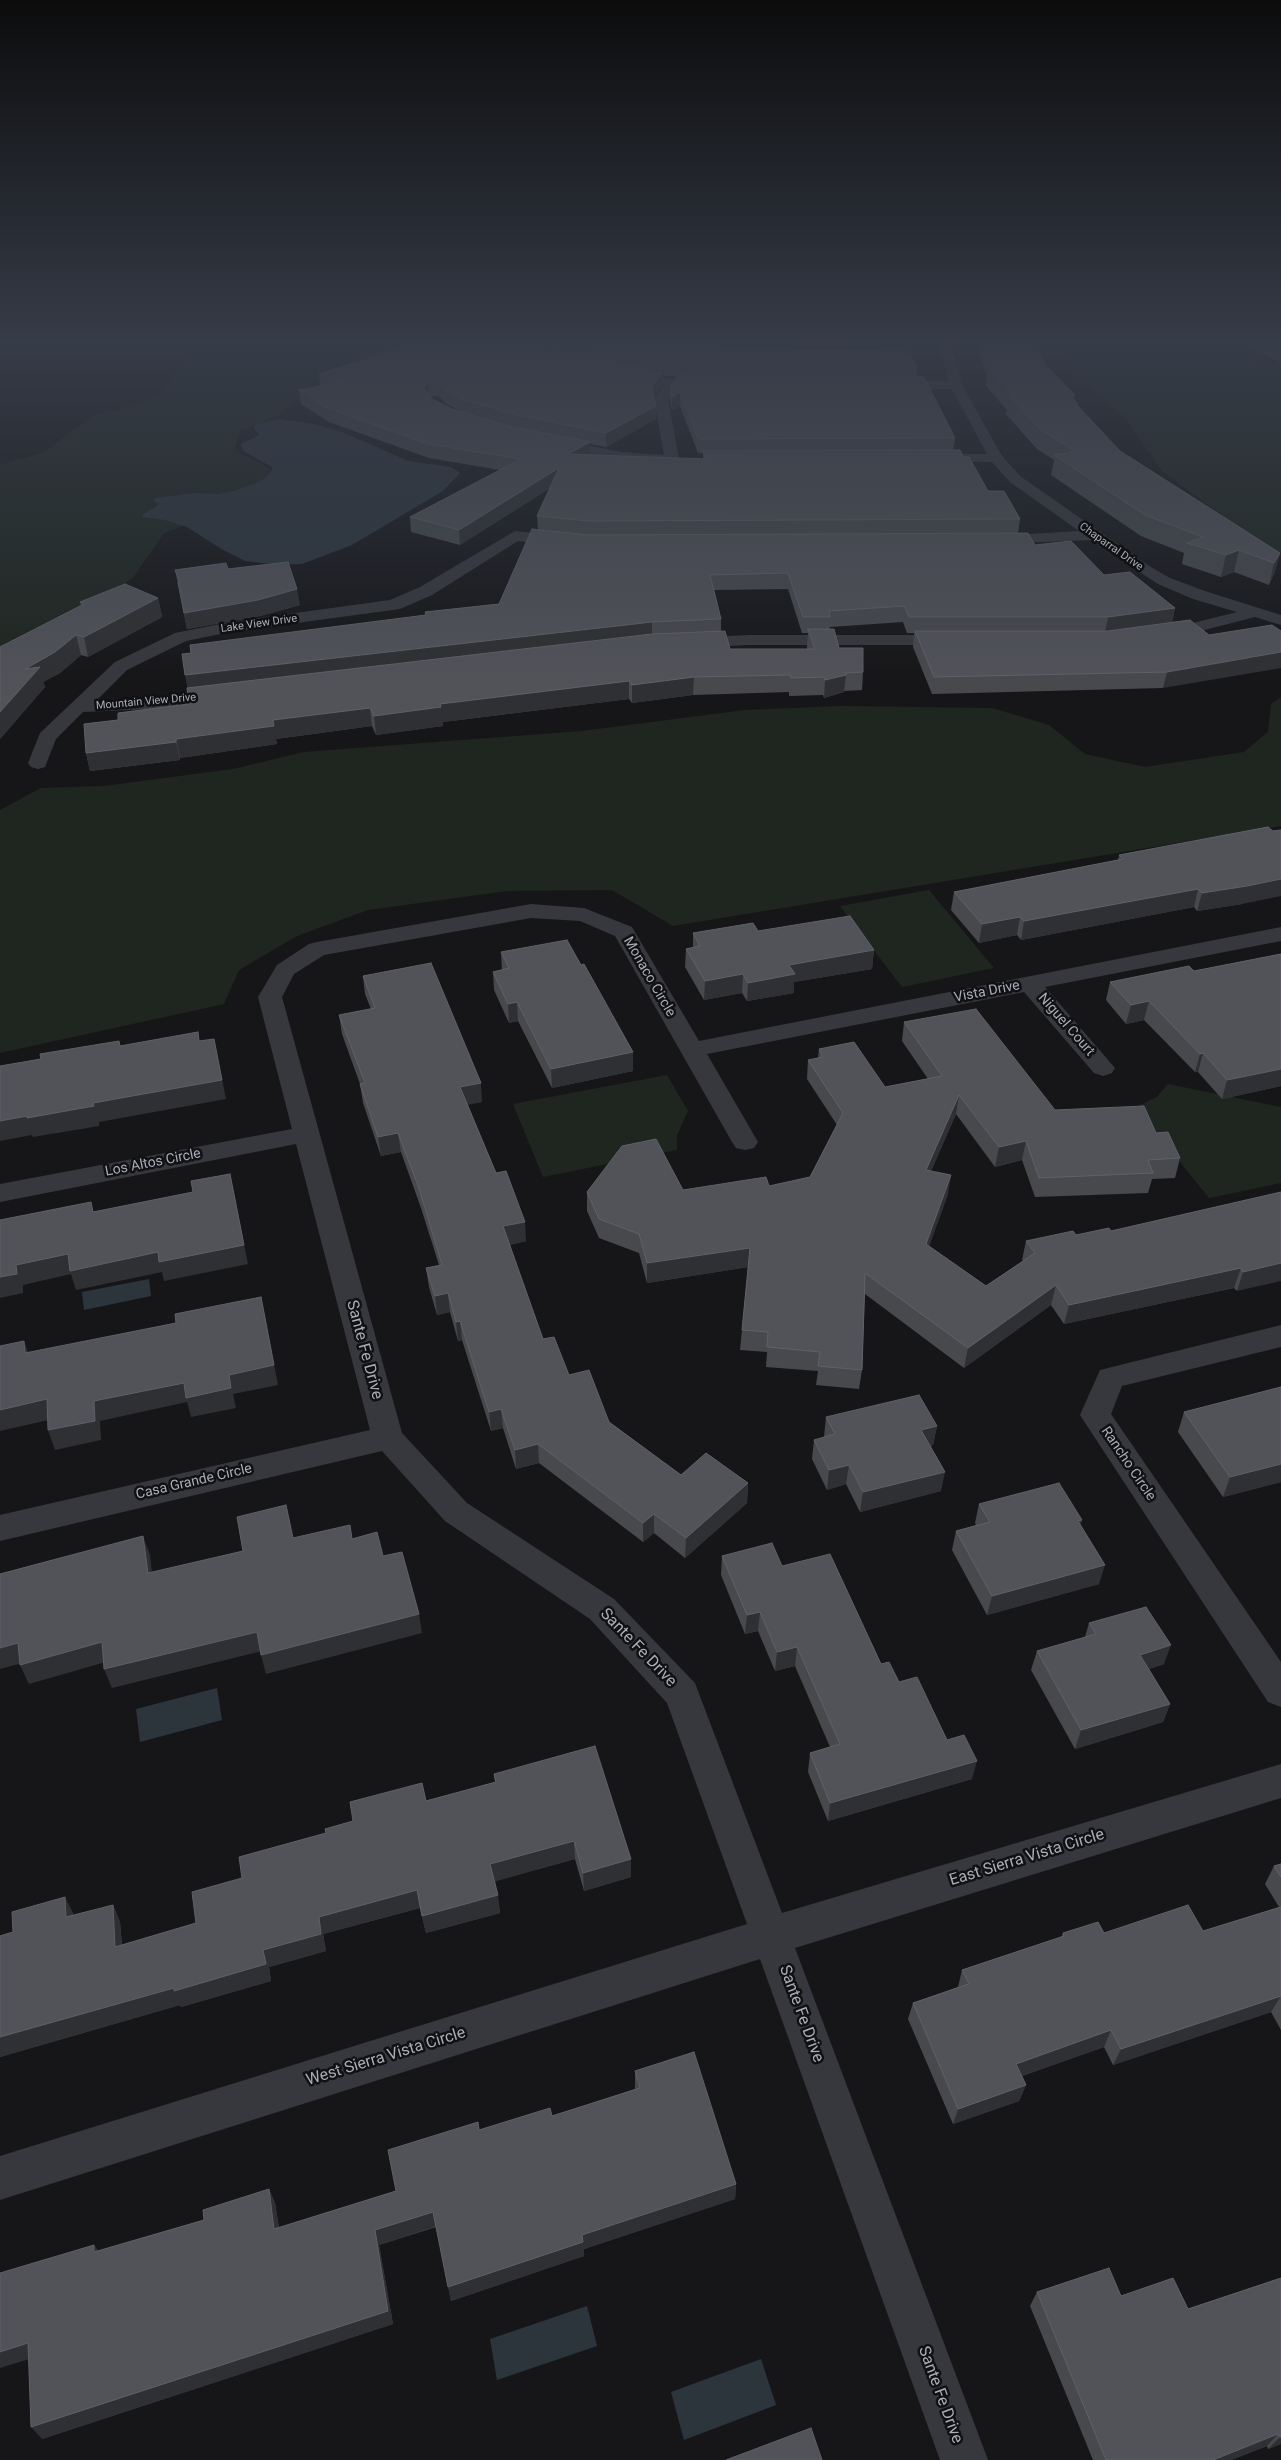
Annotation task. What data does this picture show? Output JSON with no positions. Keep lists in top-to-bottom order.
{
  "streets": {
    "street": [
      "Chaparral Drive",
      "Lake View Drive",
      "Mountain View Drive",
      "Monaco Circle",
      "Vista Drive",
      "Niguel Court",
      "Los Altos Circle",
      "Sante Fe Drive",
      "Rancho Circle",
      "Casa Grande Circle",
      "East Sierra Vista Circle",
      "West Sierra Vista Circle"
    ]
  },
  "crossings": [
    ["Lake View Drive", "Mountain View Drive"],
    ["Monaco Circle", "Vista Drive"],
    ["Monaco Circle", "Sante Fe Drive"],
    ["Vista Drive", "Niguel Court"],
    ["Los Altos Circle", "Sante Fe Drive"],
    ["Sante Fe Drive", "Casa Grande Circle"],
    ["Sante Fe Drive", "East Sierra Vista Circle"],
    ["Sante Fe Drive", "West Sierra Vista Circle"],
    ["East Sierra Vista Circle", "West Sierra Vista Circle"]
  ]
}
